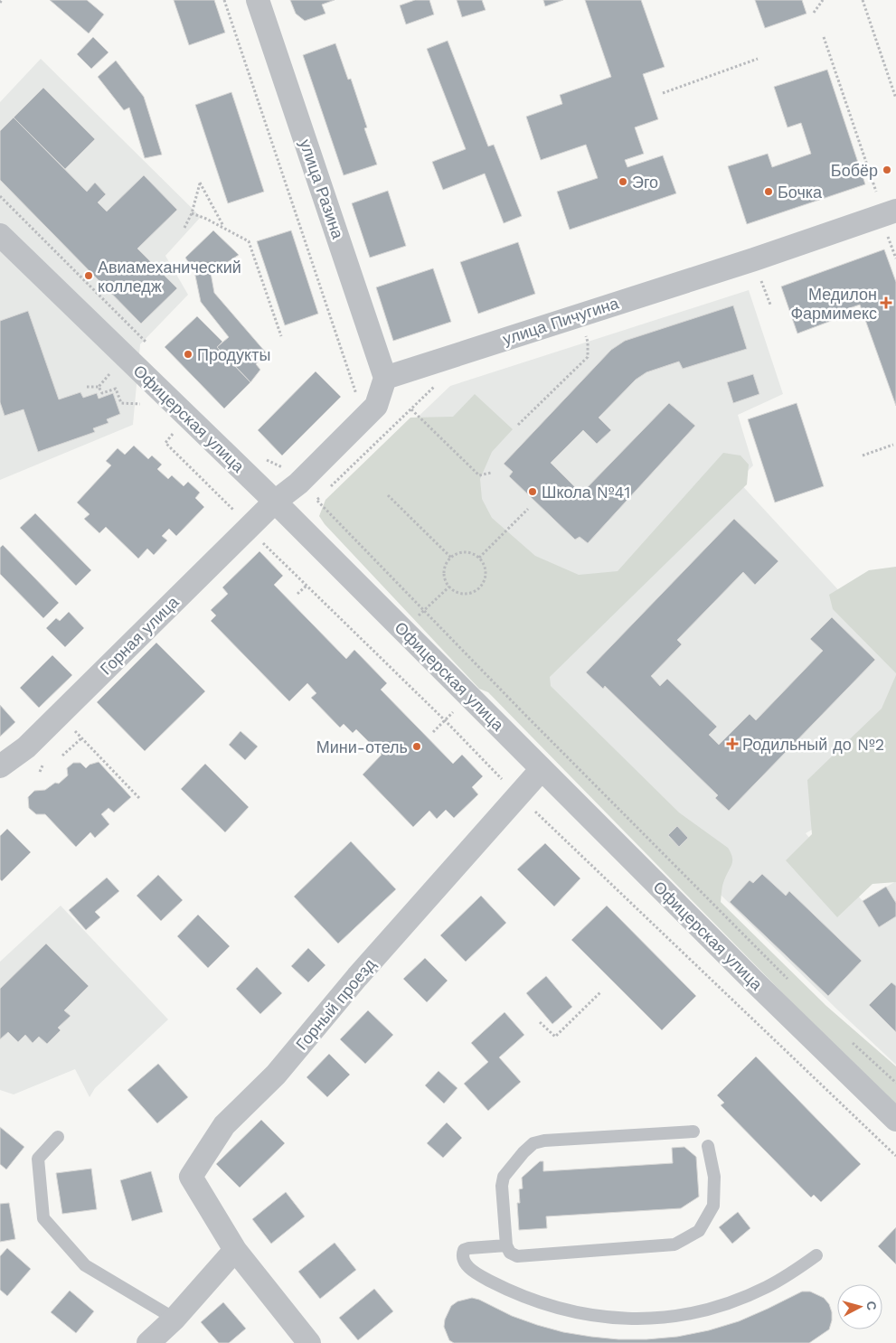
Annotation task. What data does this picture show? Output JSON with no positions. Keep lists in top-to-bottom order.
{
  "streets": {
    "street": [
      "улица Разина",
      "улица Пичугина",
      "Офицерская улица",
      "Горная улица",
      "Горный проезд"
    ]
  },
  "crossings": [
    ["улица Разина", "улица Пичугина"],
    ["Офицерская улица", "Горная улица"],
    ["Офицерская улица", "Горный проезд"]
  ],
  "places": {
    "other": [
      "Бобёр",
      "Эго",
      "Бочка",
      "Авиамеханический колледж",
      "Продукты",
      "Школа №41",
      "Мини-отель"
    ],
    "health": ["Медилон Фармимекс", "Родильный до №2"]
  },
  "north": "right"
}
